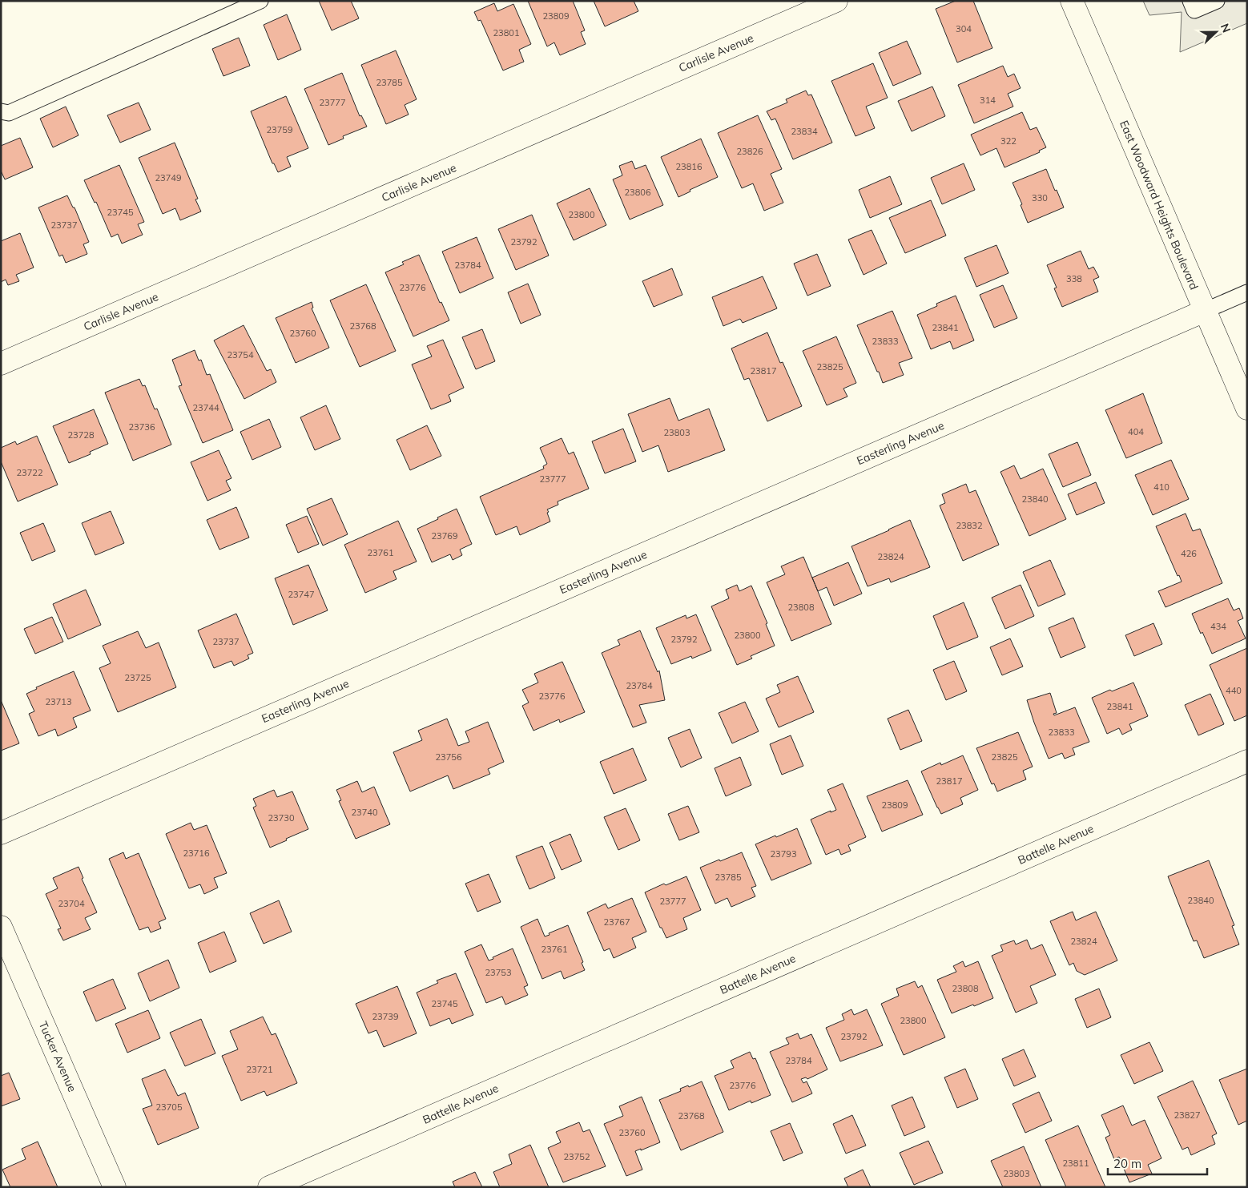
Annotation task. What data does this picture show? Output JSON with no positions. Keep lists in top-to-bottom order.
{
  "streets": {
    "street": [
      "Carlisle Avenue",
      "East Woodward Heights Boulevard",
      "Easterling Avenue",
      "Battelle Avenue",
      "Tucker Avenue"
    ]
  },
  "crossings": [
    ["East Woodward Heights Boulevard", "Easterling Avenue"]
  ],
  "house_numbers": [
    "23809",
    "304",
    "23801",
    "23785",
    "314",
    "23777",
    "23759",
    "23834",
    "322",
    "23826",
    "23816",
    "23749",
    "23806",
    "330",
    "23745",
    "23800",
    "23737",
    "23792",
    "23784",
    "338",
    "23776",
    "23768",
    "23841",
    "23760",
    "23833",
    "23754",
    "23825",
    "23817",
    "23744",
    "23736",
    "404",
    "23803",
    "23728",
    "23722",
    "23777",
    "410",
    "23840",
    "23832",
    "23769",
    "23761",
    "426",
    "23824",
    "23747",
    "23808",
    "434",
    "23800",
    "23792",
    "23737",
    "23725",
    "23784",
    "440",
    "23776",
    "23713",
    "23841",
    "23833",
    "23756",
    "23825",
    "23817",
    "23809",
    "23740",
    "23730",
    "23716",
    "23793",
    "23785",
    "23840",
    "23777",
    "23704",
    "23767",
    "23824",
    "23761",
    "23753",
    "23808",
    "23745",
    "23739",
    "23800",
    "23792",
    "23784",
    "23721",
    "23776",
    "23705",
    "23827",
    "23768",
    "23760",
    "23752",
    "23811",
    "23803"
  ],
  "scale_bar": "20 m",
  "north": "right"
}
